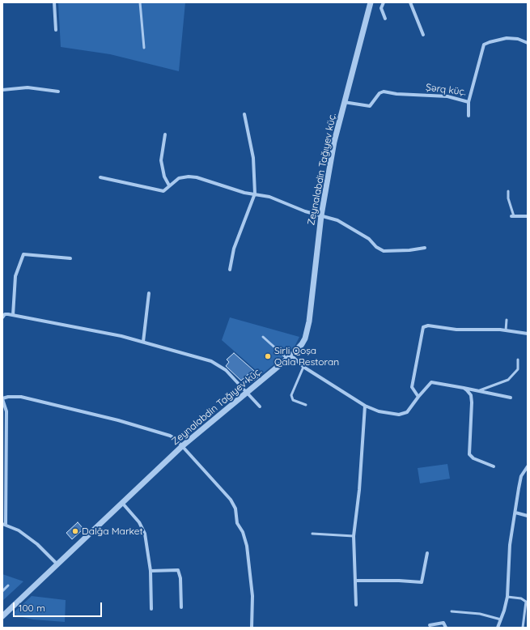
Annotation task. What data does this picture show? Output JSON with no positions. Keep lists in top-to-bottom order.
{
  "streets": {
    "street": ["Şərq küç.", "Zeynalabdin Tağıyev küç."]
  },
  "crossings": [
    ["Şərq küç.", "Zeynalabdin Tağıyev küç."]
  ],
  "places": ["Sirli Qoşa Qala Restoran", "Dalğa Market"],
  "scale_bar": "100 m"
}
